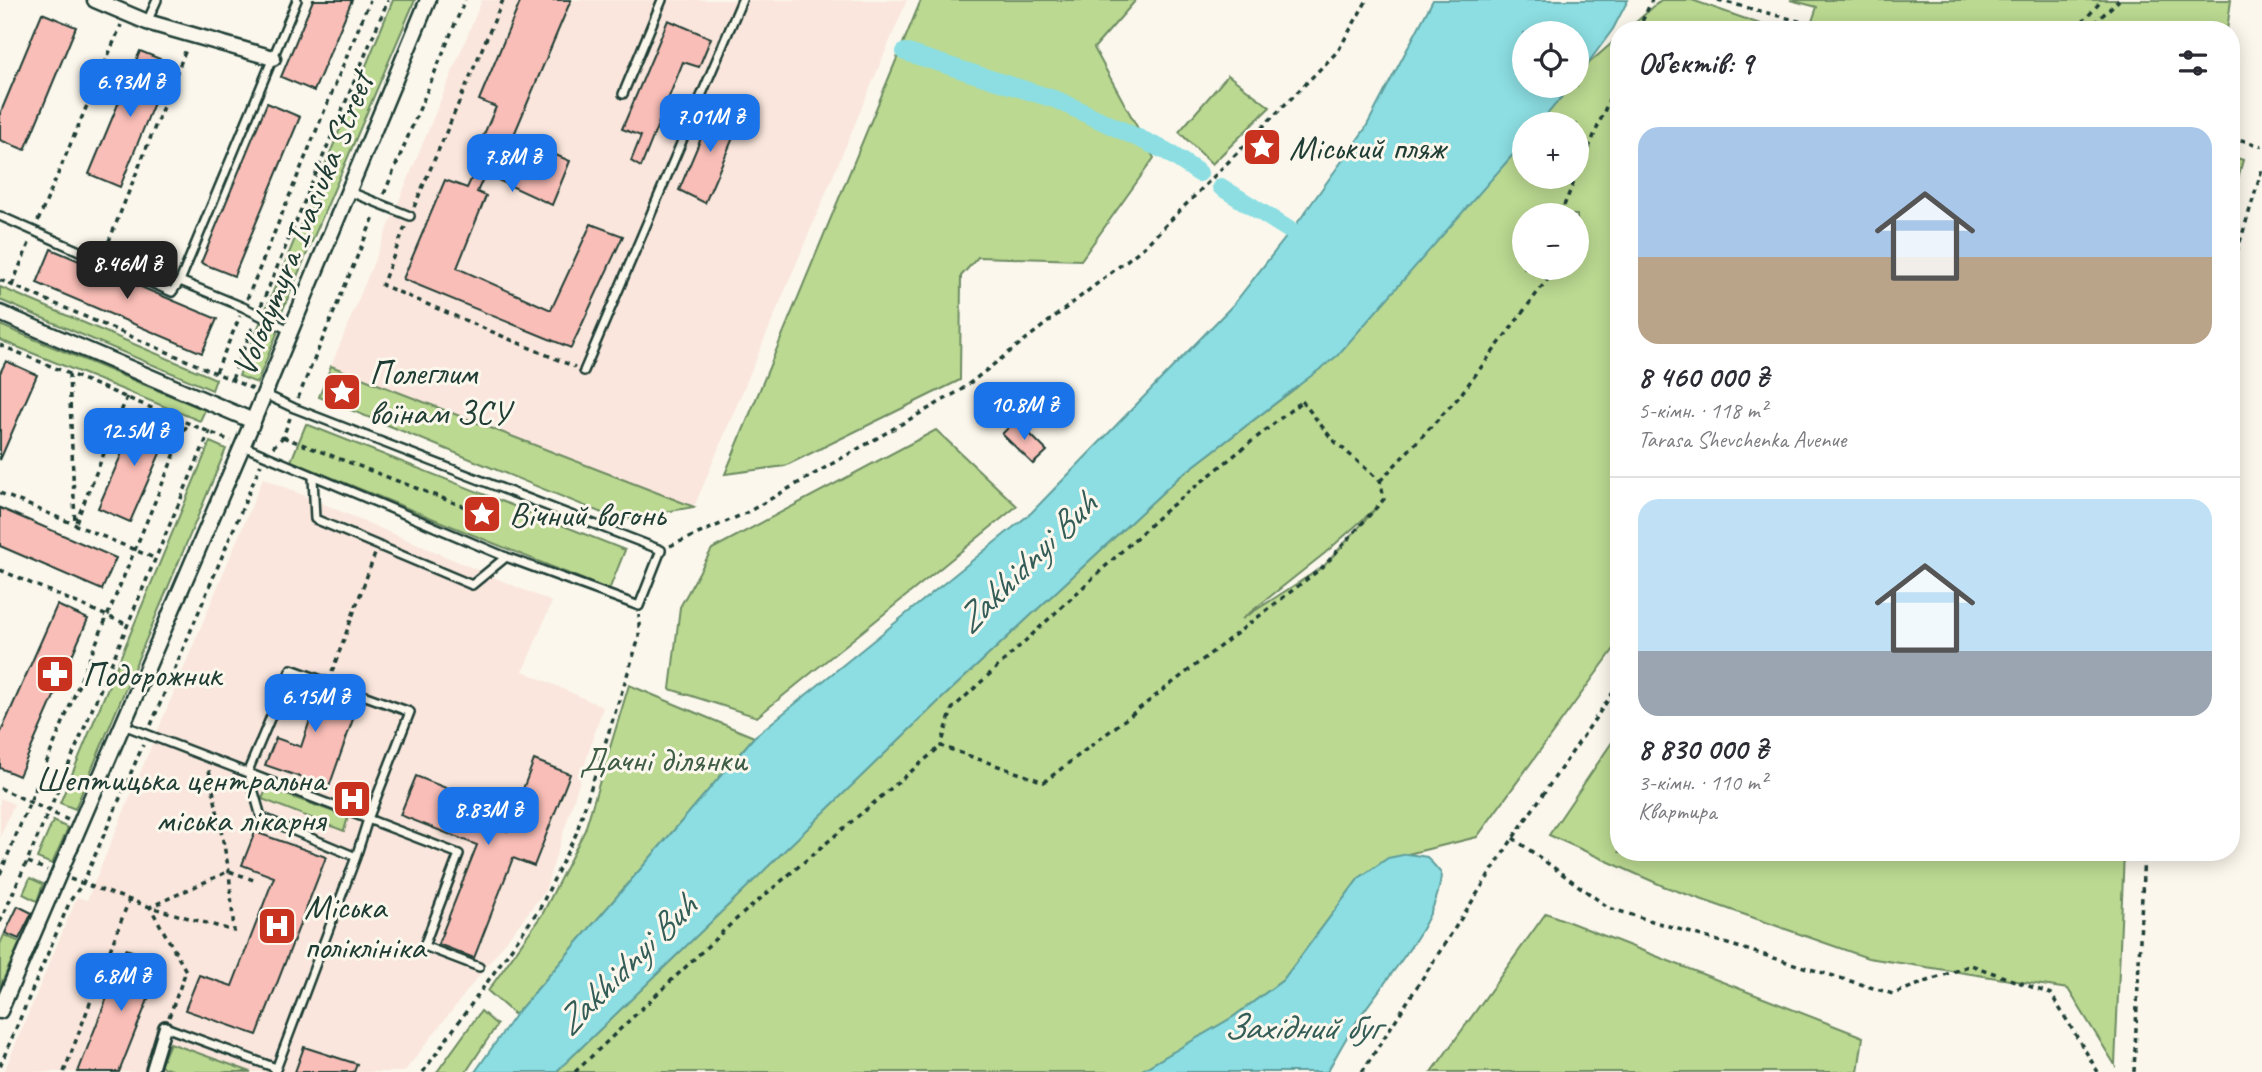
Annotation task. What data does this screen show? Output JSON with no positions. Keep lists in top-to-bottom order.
{
  "streets": {
    "street": ["Volodymyra Ivasiuka Street"]
  },
  "water": ["Zakhidnyi Buh", "Західний буг"],
  "parks": ["Дачні ділянки"],
  "places": {
    "place": ["Міський пляж", "Полеглим воїнам ЗСУ", "Вічний вогонь"],
    "pharmacy": ["Подорожник"],
    "hospital": ["Шептицька центральна міська лікарня", "Міська поліклініка"]
  },
  "page": {
    "map_buttons": ["+", "−"],
    "heading": "Об’єктів: 9",
    "price": [
      "6.93M ₴",
      "7.01M ₴",
      "7.8M ₴",
      "8.46M ₴",
      "10.8M ₴",
      "12.5M ₴",
      "6.15M ₴",
      "8.83M ₴",
      "6.8M ₴"
    ],
    "list": [
      {
        "name": "8 460 000 ₴",
        "note": "5-кімн. · 118 m² · Tarasa Shevchenka Avenue"
      },
      {
        "name": "8 830 000 ₴",
        "note": "3-кімн. · 110 m² · Квартира"
      }
    ]
  }
}
